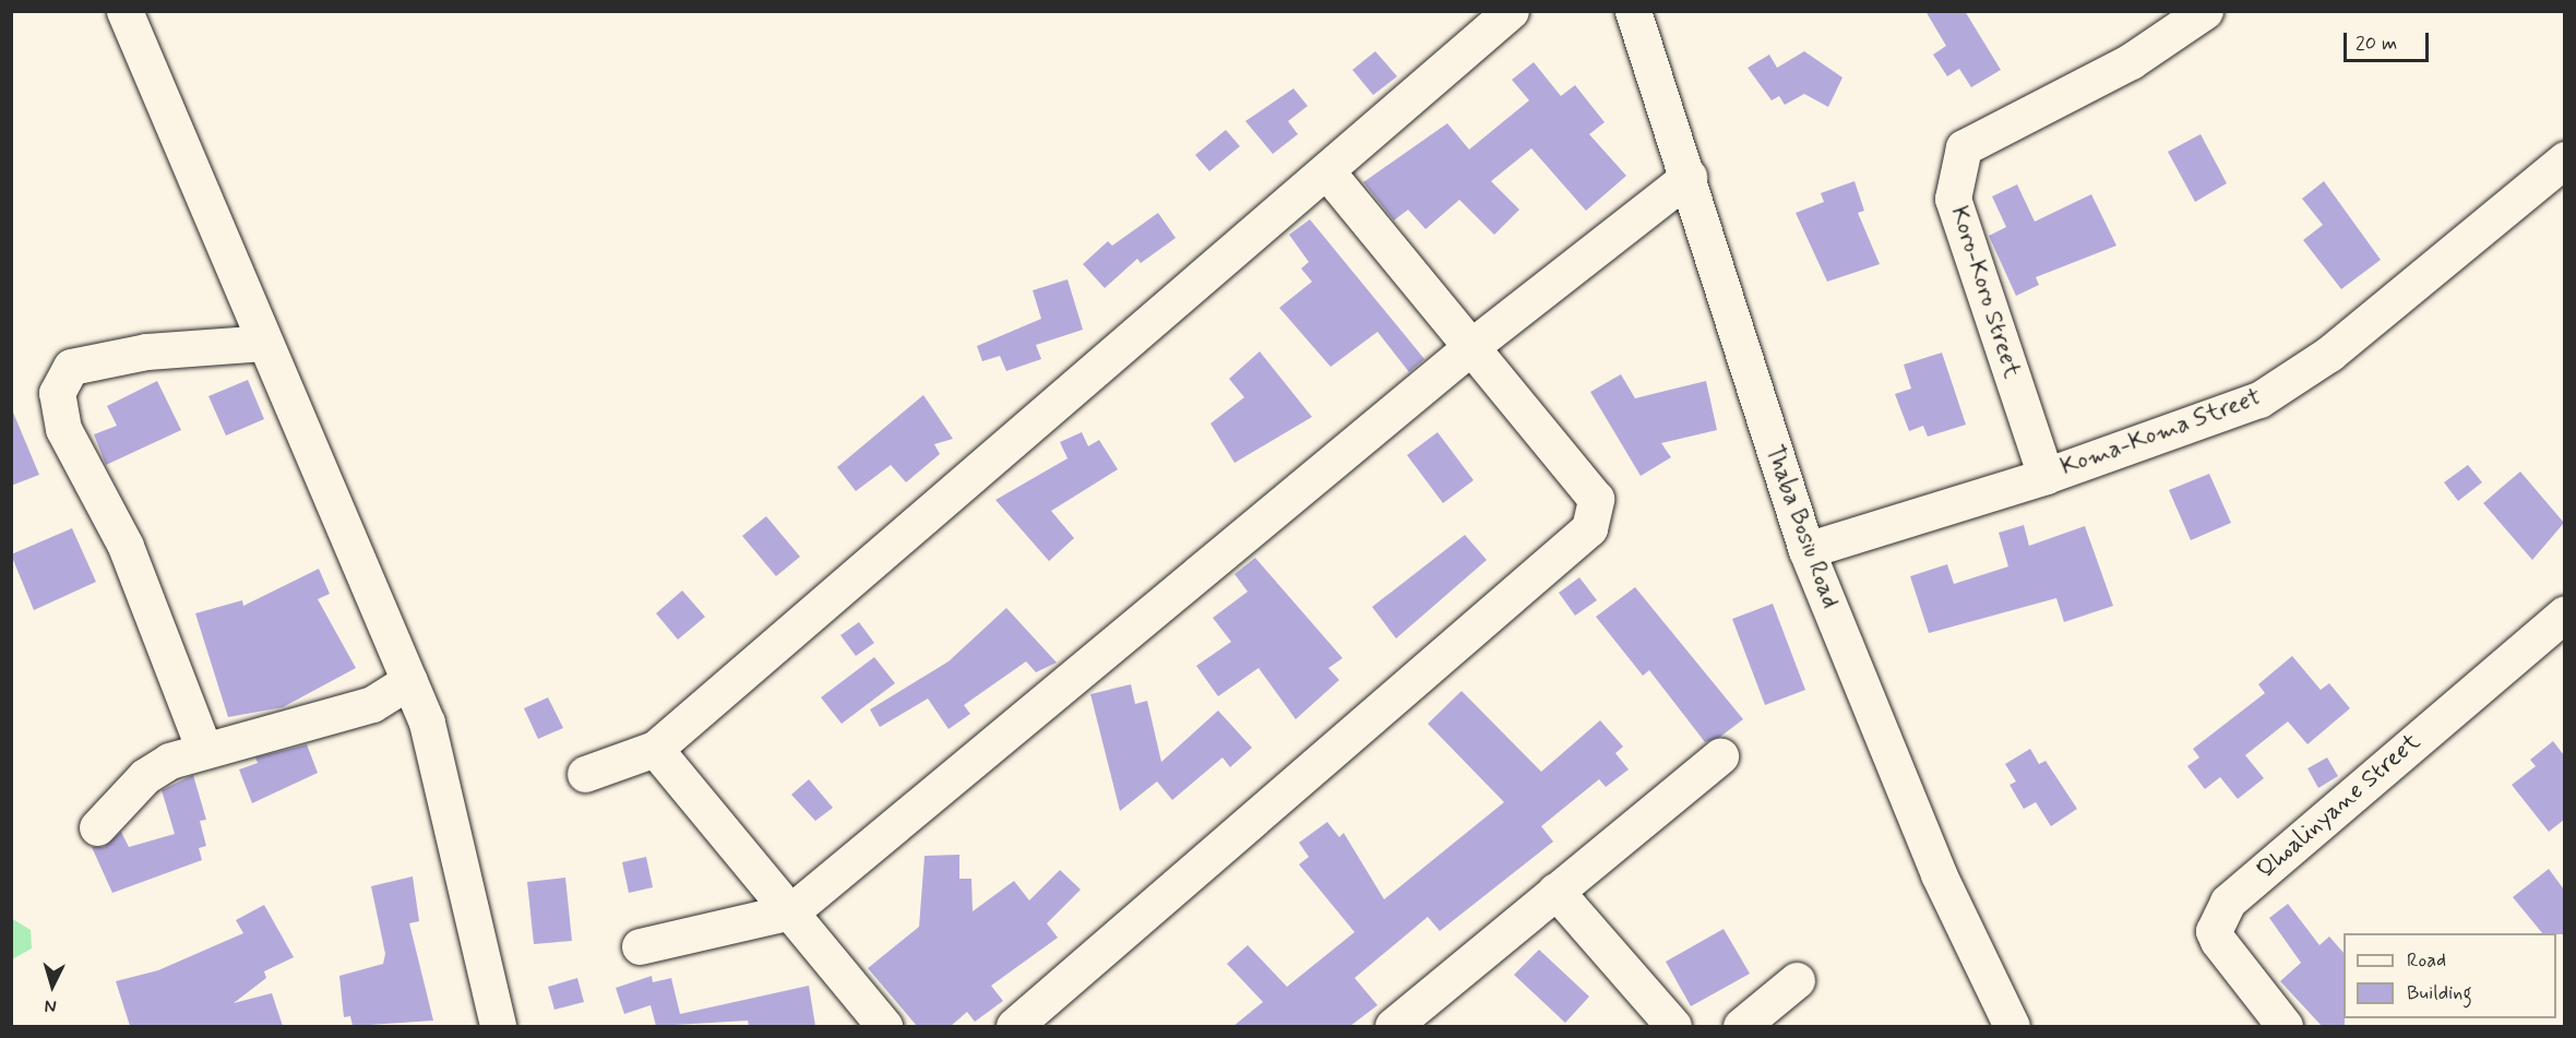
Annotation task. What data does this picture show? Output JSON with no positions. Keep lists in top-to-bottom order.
{
  "streets": {
    "street": [
      "Koro-Koro Street",
      "Koma-Koma Street",
      "Thaba Bosiu Road",
      "Qhoalinyane Street"
    ]
  },
  "crossings": [
    ["Koro-Koro Street", "Koma-Koma Street"],
    ["Koma-Koma Street", "Thaba Bosiu Road"]
  ],
  "legend": ["Road", "Building"],
  "scale_bar": "20 m",
  "north": "bottom"
}
